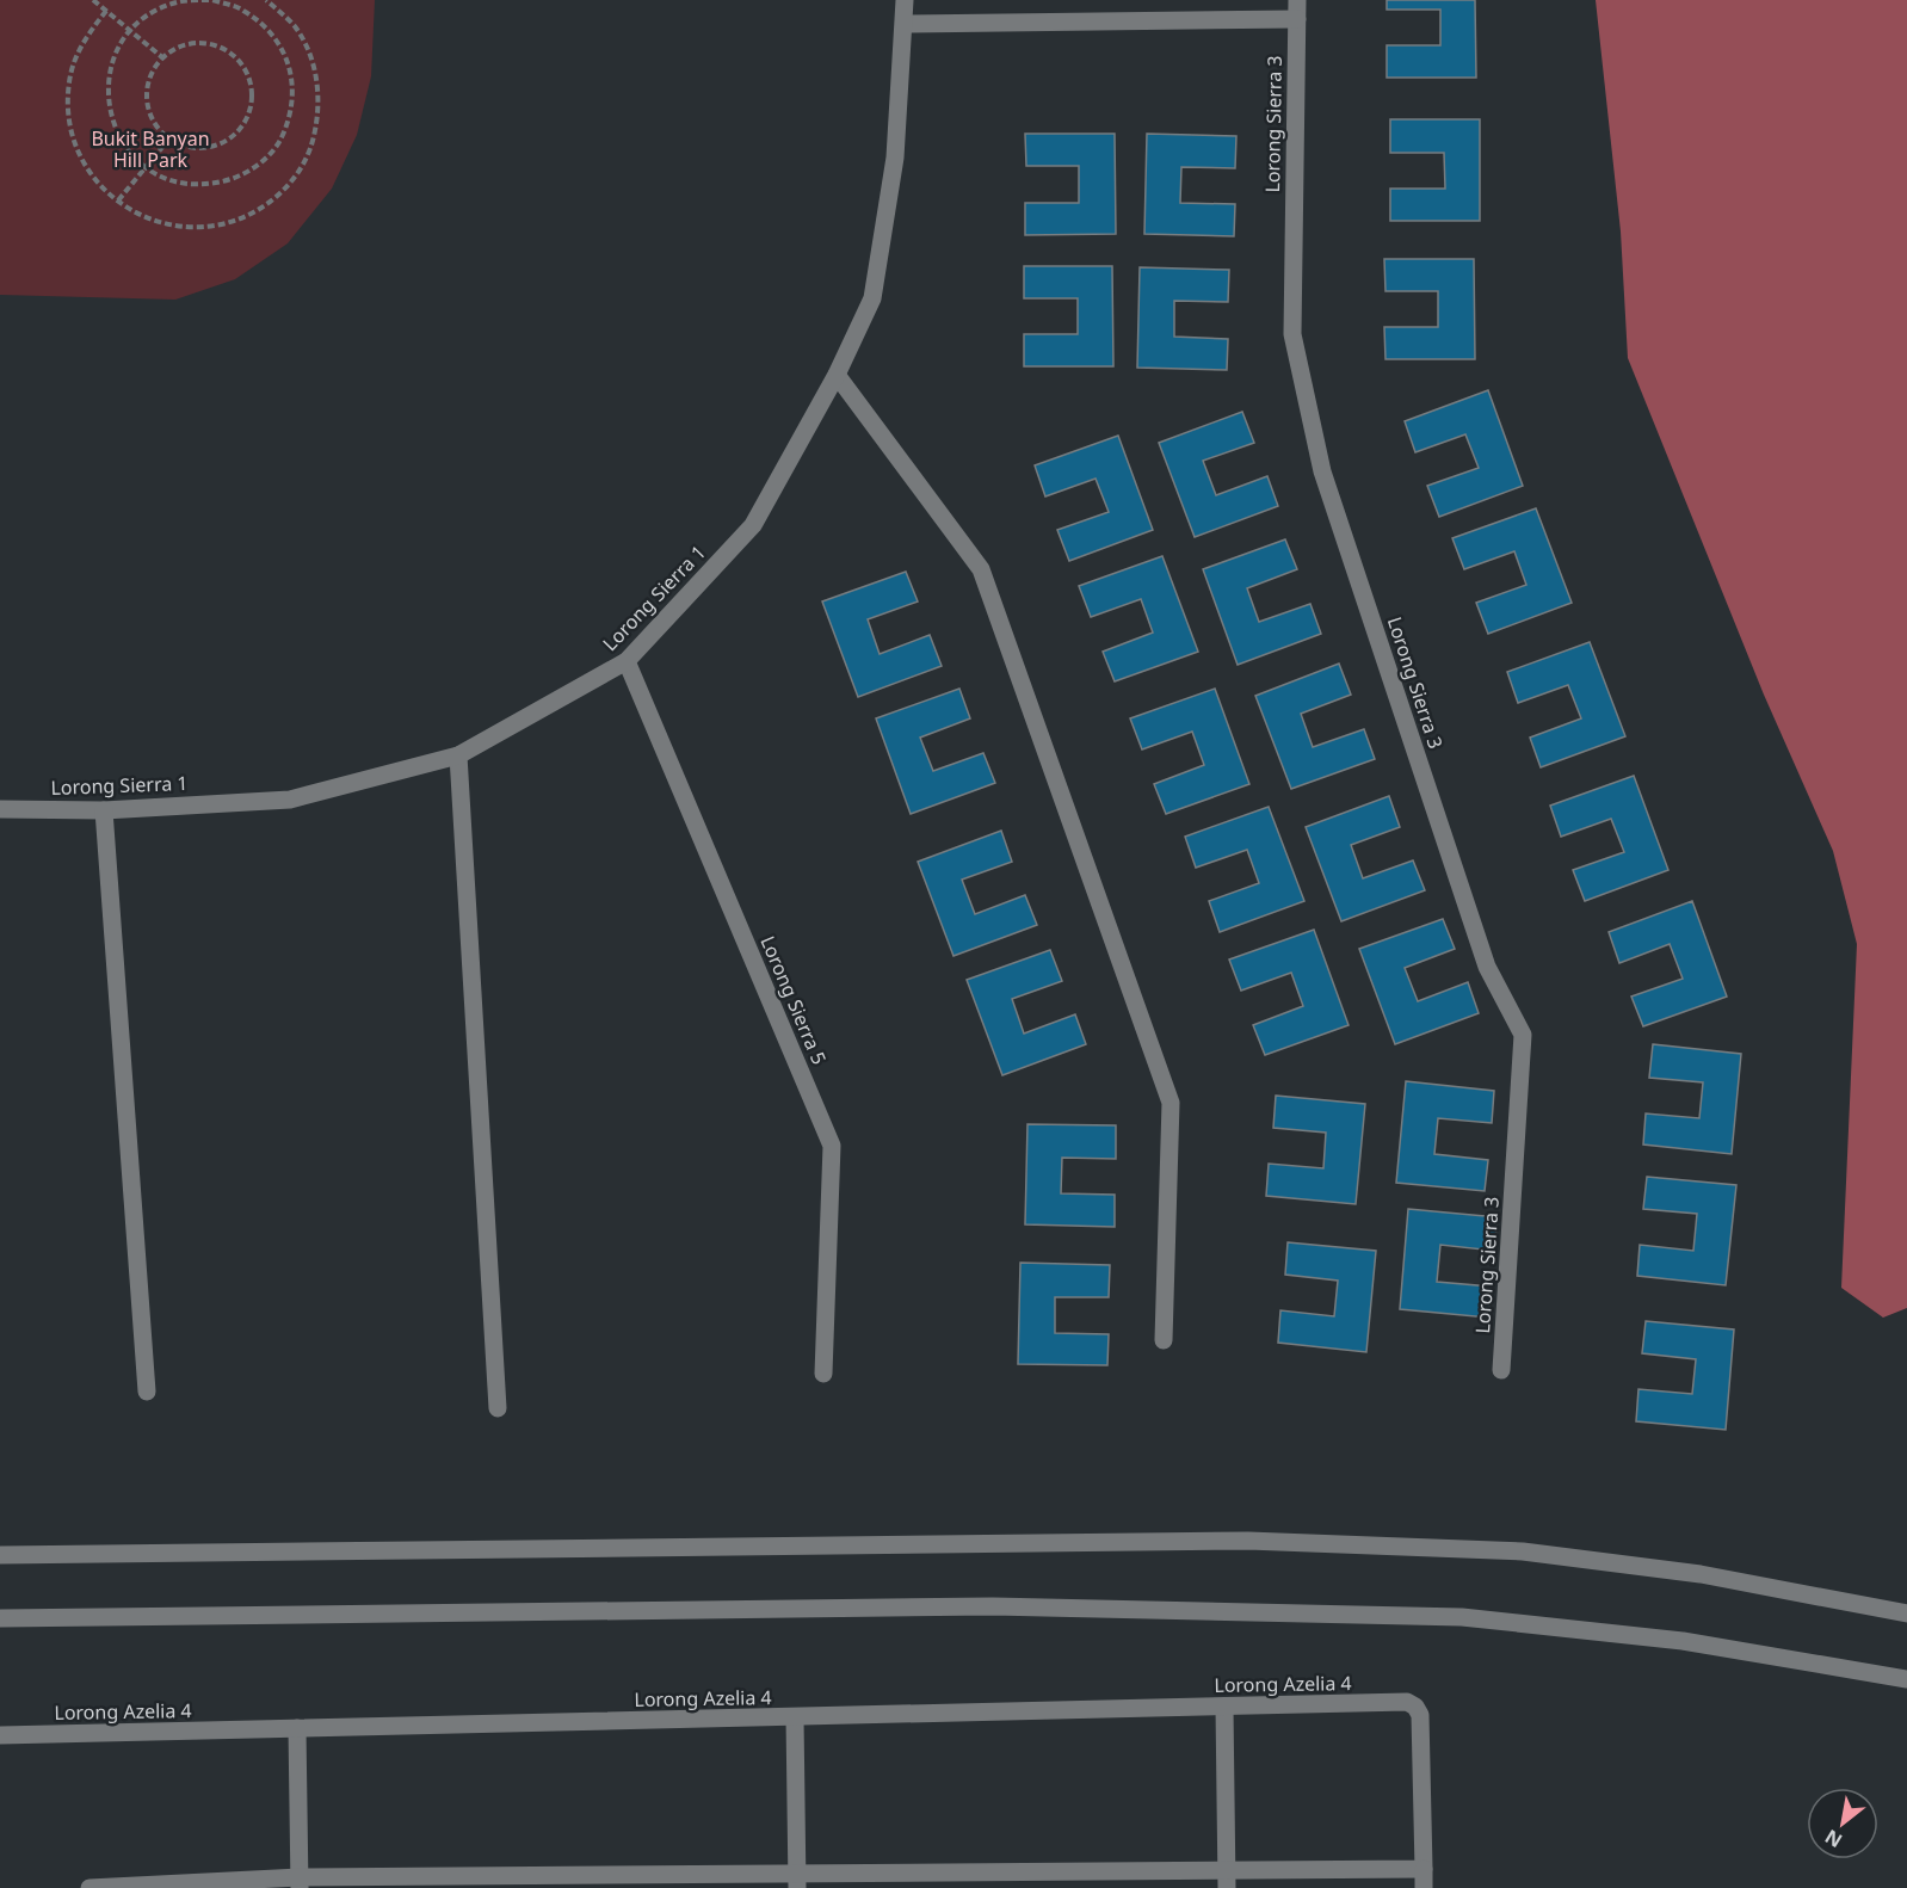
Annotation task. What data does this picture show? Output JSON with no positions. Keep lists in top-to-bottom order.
{
  "streets": {
    "street": [
      "Lorong Sierra 3",
      "Lorong Sierra 1",
      "Lorong Sierra 5",
      "Lorong Azelia 4"
    ]
  },
  "crossings": [
    ["Lorong Sierra 1", "Lorong Sierra 5"]
  ],
  "parks": ["Bukit Banyan Hill Park"],
  "north": "bottom left"
}
